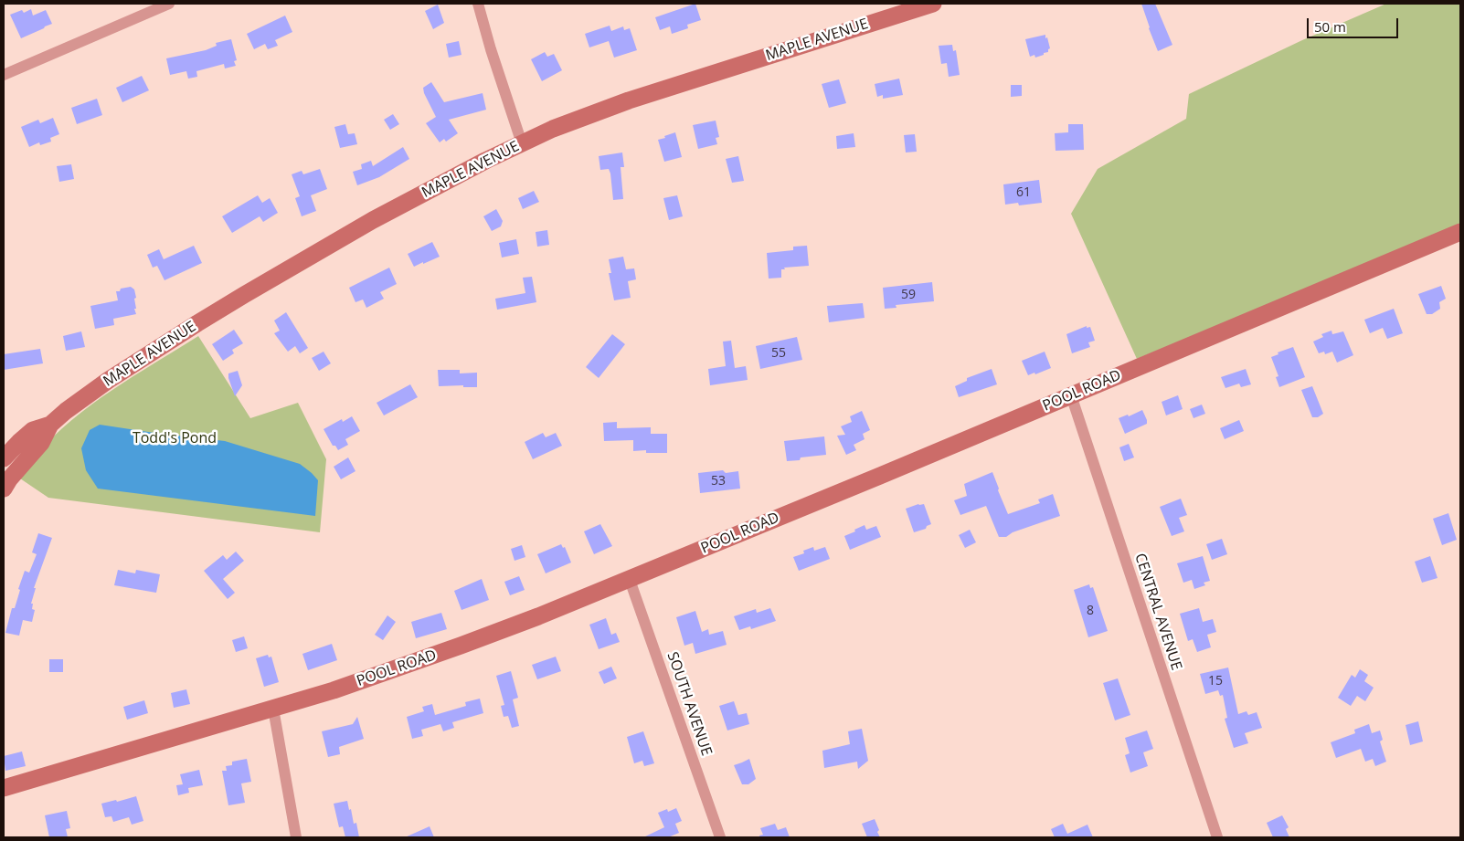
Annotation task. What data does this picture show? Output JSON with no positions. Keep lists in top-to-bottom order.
{
  "streets": {
    "street": [
      "MAPLE AVENUE",
      "POOL ROAD",
      "CENTRAL AVENUE",
      "SOUTH AVENUE"
    ]
  },
  "crossings": [
    ["POOL ROAD", "CENTRAL AVENUE"],
    ["POOL ROAD", "SOUTH AVENUE"]
  ],
  "parks": ["Todd's Pond"],
  "house_numbers": [
    "61",
    "59",
    "55",
    "53",
    "8",
    "15"
  ],
  "scale_bar": "50 m"
}
